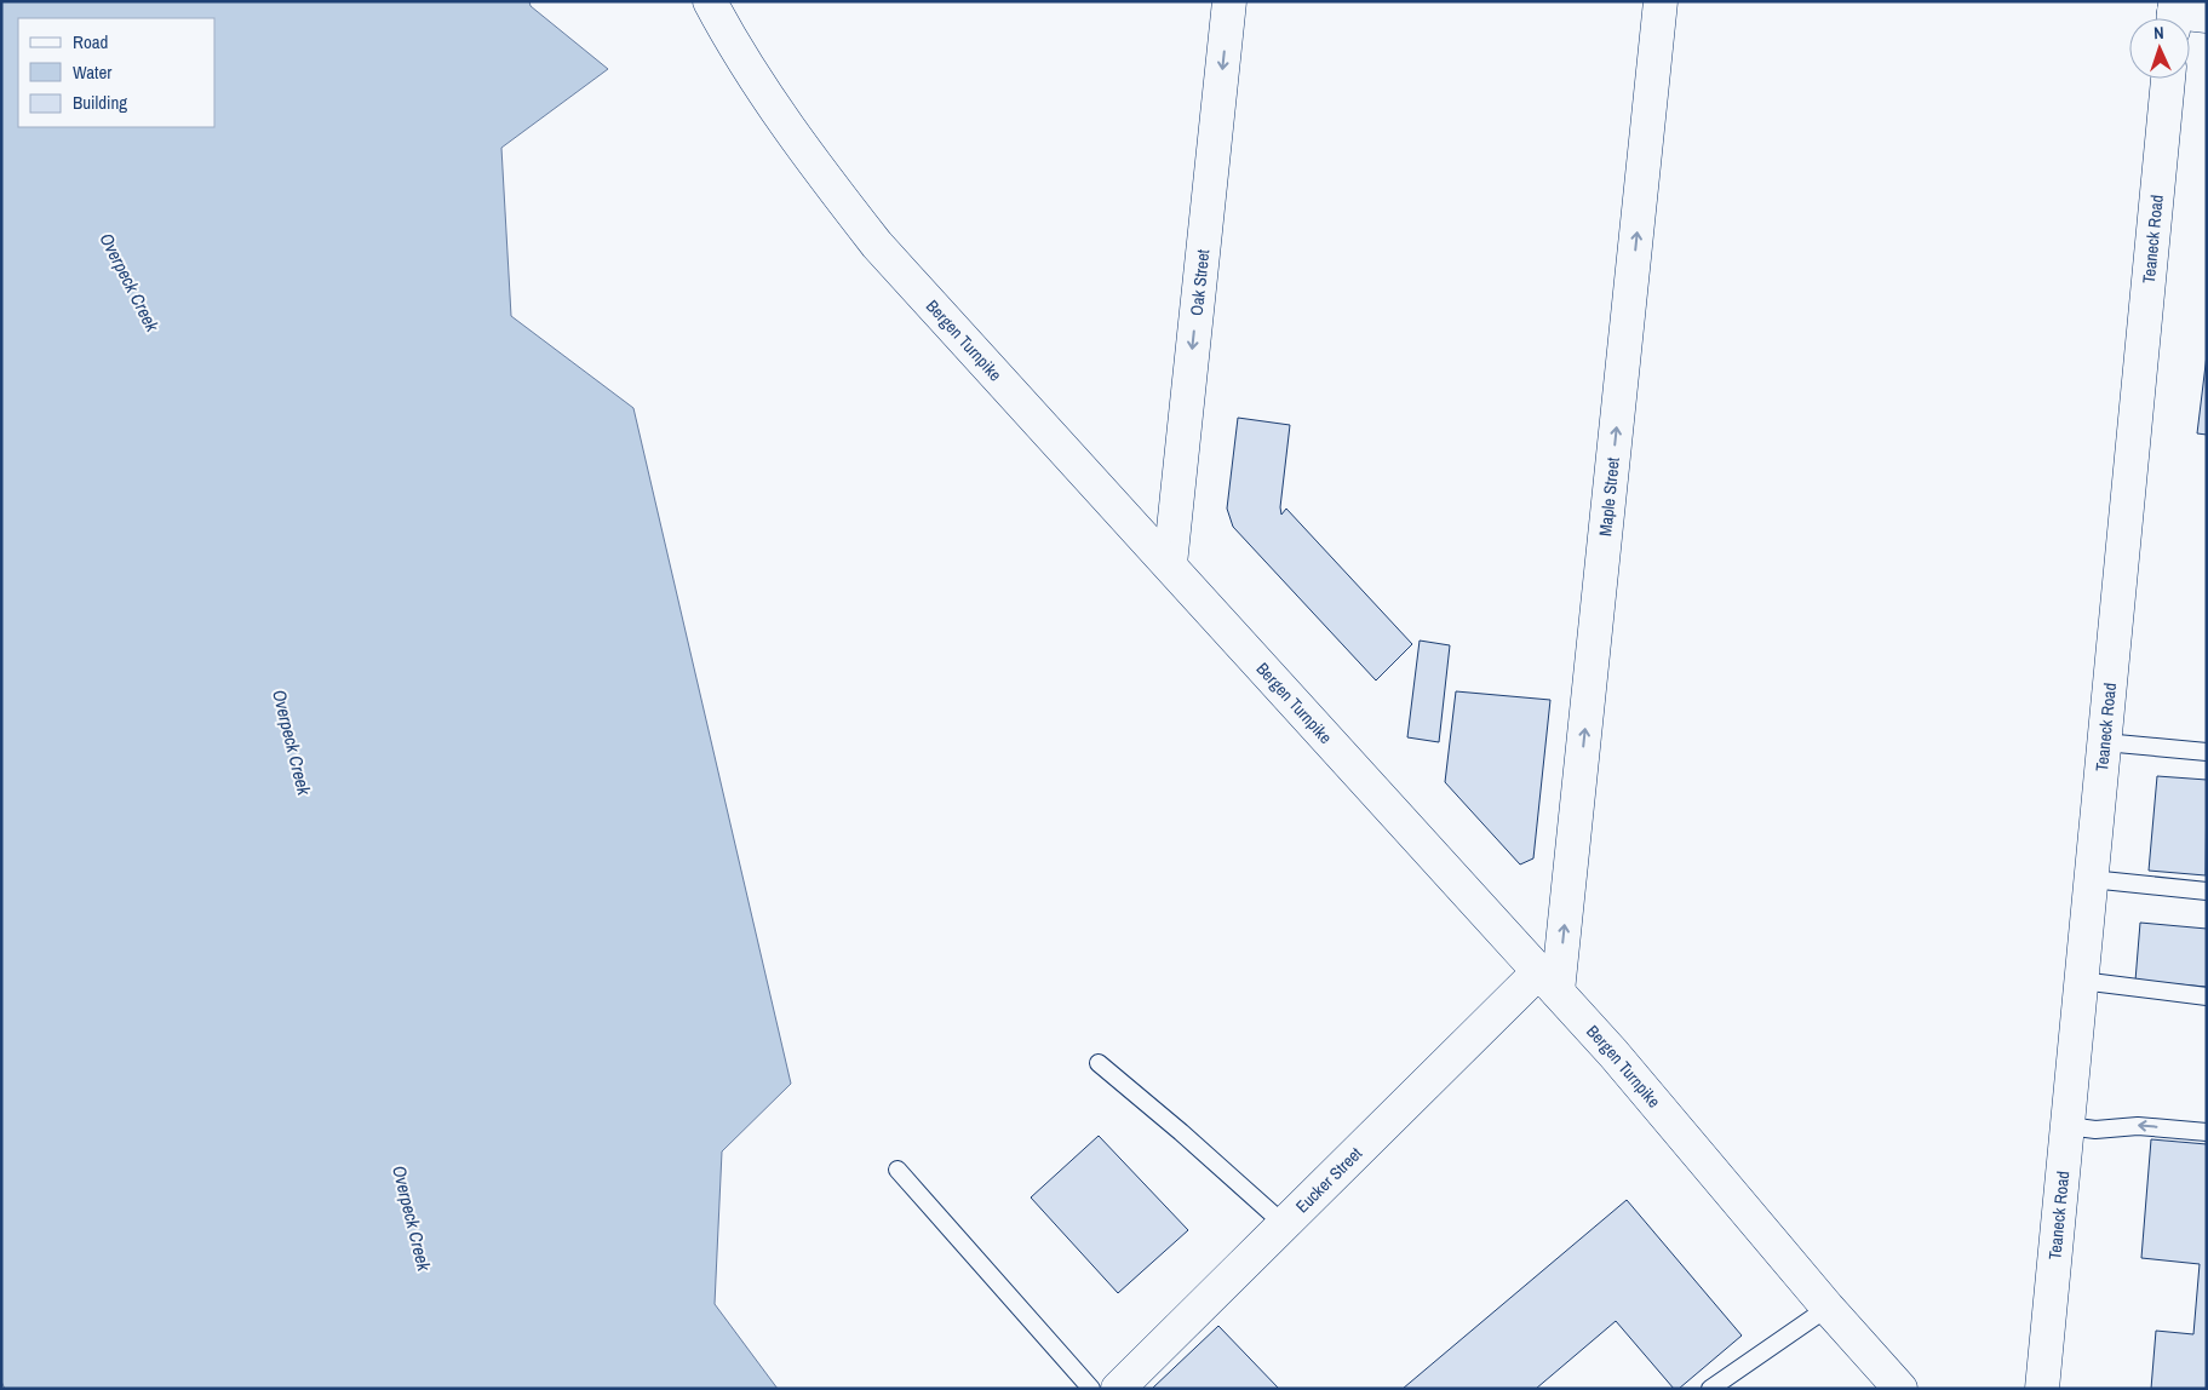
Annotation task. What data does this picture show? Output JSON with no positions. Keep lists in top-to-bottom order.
{
  "streets": {
    "street": [
      "Teaneck Road",
      "Oak Street",
      "Bergen Turnpike",
      "Maple Street",
      "Eucker Street"
    ]
  },
  "crossings": [
    ["Oak Street", "Bergen Turnpike"],
    ["Bergen Turnpike", "Maple Street"],
    ["Bergen Turnpike", "Eucker Street"],
    ["Maple Street", "Eucker Street"]
  ],
  "one_way": ["Oak Street", "Maple Street"],
  "water": ["Overpeck Creek"],
  "legend": ["Road", "Water", "Building"],
  "north": "top"
}
